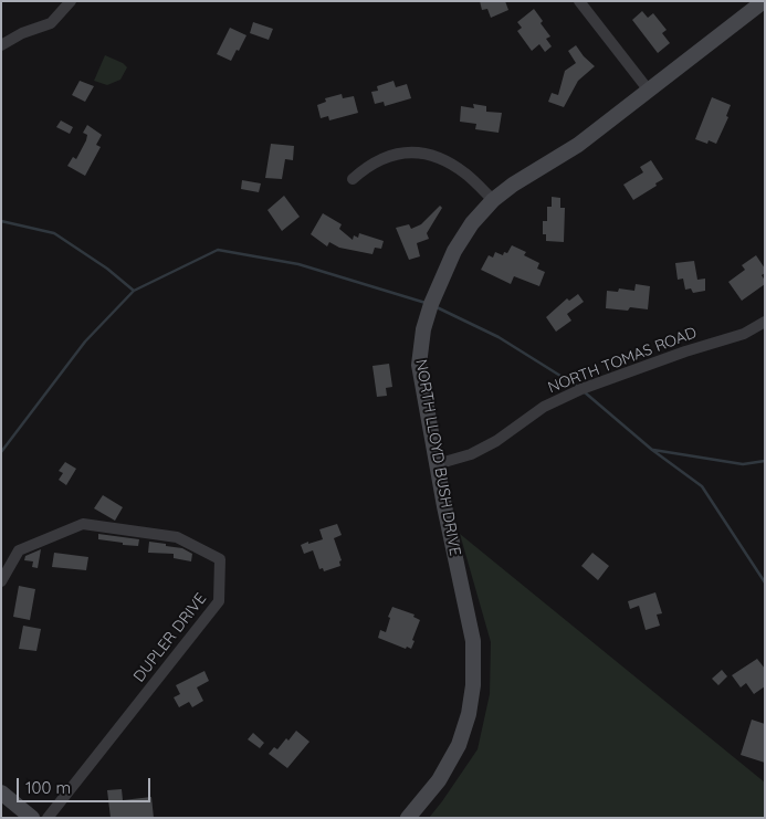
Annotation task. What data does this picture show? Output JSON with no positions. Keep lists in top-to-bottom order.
{
  "streets": {
    "street": ["NORTH TOMAS ROAD", "NORTH LLOYD BUSH DRIVE", "DUPLER DRIVE"]
  },
  "crossings": [
    ["NORTH TOMAS ROAD", "NORTH LLOYD BUSH DRIVE"]
  ],
  "scale_bar": "100 m"
}
